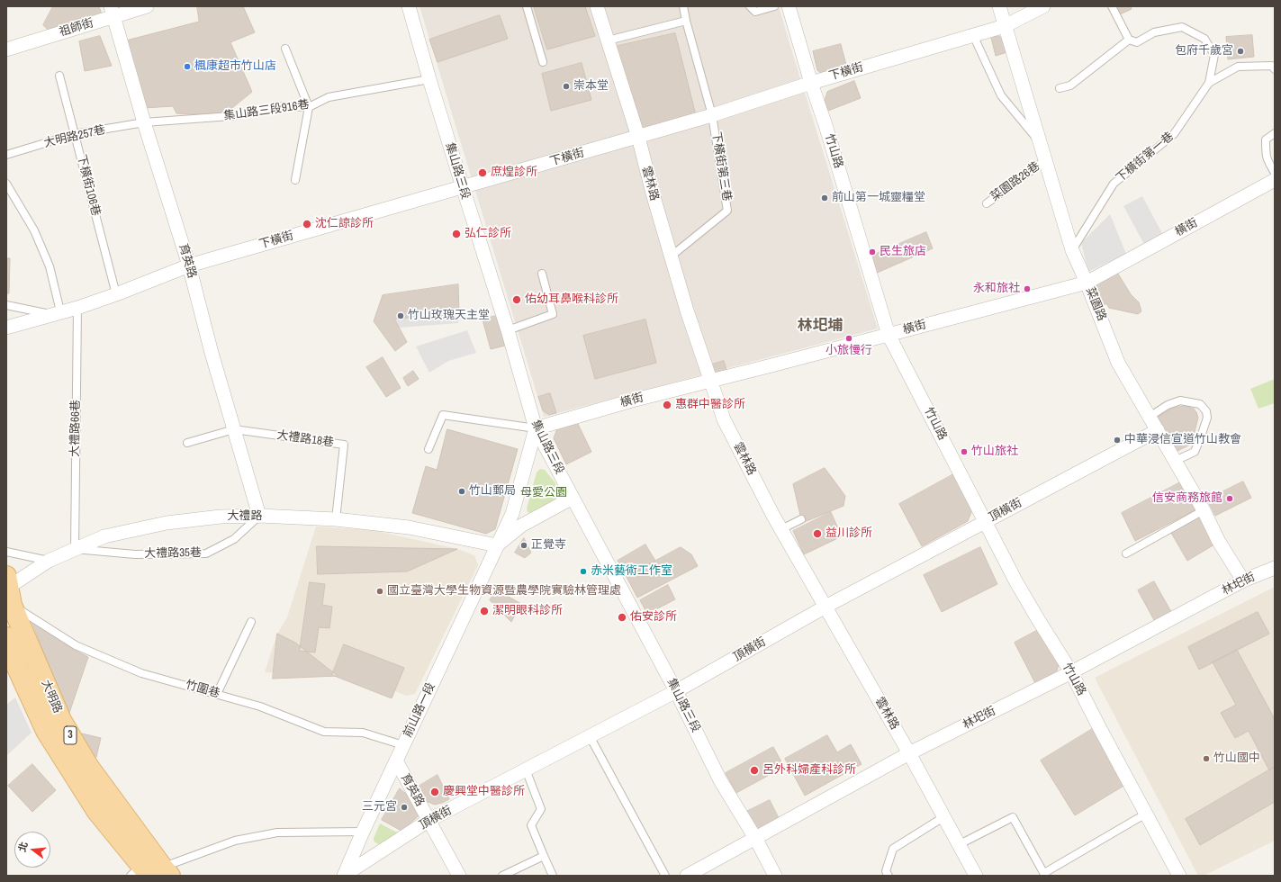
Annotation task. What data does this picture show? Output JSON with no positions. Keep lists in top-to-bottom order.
{
  "streets": {
    "main road": ["大明路", "3"],
    "street": [
      "祖師街",
      "下橫街",
      "竹山路",
      "集山路三段",
      "雲林路",
      "橫街",
      "育英路",
      "菜園路",
      "頂橫街",
      "大禮路",
      "林圯街",
      "前山路一段"
    ],
    "lane": [
      "集山路三段916巷",
      "大明路257巷",
      "下橫街第一巷",
      "下橫街第三巷",
      "菜園路26巷",
      "下橫街106巷",
      "大禮路66巷",
      "大禮路18巷",
      "大禮路35巷",
      "竹圍巷"
    ]
  },
  "crossings": [
    ["祖師街", "育英路"],
    ["下橫街", "竹山路"],
    ["下橫街", "下橫街第三巷"],
    ["下橫街", "集山路三段"],
    ["下橫街", "雲林路"],
    ["下橫街", "下橫街106巷"],
    ["下橫街", "育英路"],
    ["下橫街", "菜園路"],
    ["下橫街", "大禮路66巷"],
    ["集山路三段916巷", "大明路257巷"],
    ["集山路三段916巷", "集山路三段"],
    ["集山路三段916巷", "育英路"],
    ["大明路257巷", "下橫街106巷"],
    ["大明路257巷", "育英路"],
    ["竹山路", "橫街"],
    ["竹山路", "頂橫街"],
    ["竹山路", "林圯街"],
    ["下橫街第一巷", "菜園路"],
    ["下橫街第三巷", "雲林路"],
    ["集山路三段", "橫街"],
    ["集山路三段", "頂橫街"],
    ["集山路三段", "林圯街"],
    ["集山路三段", "前山路一段"],
    ["菜園路26巷", "菜園路"],
    ["雲林路", "橫街"],
    ["雲林路", "頂橫街"],
    ["雲林路", "林圯街"],
    ["橫街", "菜園路"],
    ["橫街", "前山路一段"],
    ["育英路", "大禮路18巷"],
    ["育英路", "頂橫街"],
    ["育英路", "大禮路"],
    ["育英路", "大禮路35巷"],
    ["育英路", "前山路一段"],
    ["菜園路", "頂橫街"],
    ["菜園路", "林圯街"],
    ["大禮路66巷", "大禮路"],
    ["大禮路66巷", "大禮路35巷"],
    ["大禮路18巷", "大禮路"],
    ["頂橫街", "前山路一段"],
    ["大禮路", "大禮路35巷"],
    ["大禮路", "竹圍巷"],
    ["大禮路", "大明路"],
    ["大禮路", "前山路一段"],
    ["竹圍巷", "大明路"],
    ["竹圍巷", "前山路一段"]
  ],
  "districts": ["林圯埔"],
  "parks": ["母愛公園"],
  "places": [
    "包府千歲宮",
    "楓康超市竹山店",
    "崇本堂",
    "庶煌診所",
    "前山第一城靈糧堂",
    "沈仁諒診所",
    "弘仁診所",
    "民生旅店",
    "永和旅社",
    "佑幼耳鼻喉科診所",
    "竹山玫瑰天主堂",
    "小旅慢行",
    "惠群中醫診所",
    "中華浸信宣道竹山教會",
    "竹山旅社",
    "竹山郵局",
    "信安商務旅館",
    "益川診所",
    "正覺寺",
    "赤米藝術工作室",
    "國立臺灣大學生物資源暨農學院實驗林管理處",
    "潔明眼科診所",
    "佑安診所",
    "竹山國中",
    "呂外科婦產科診所",
    "慶興堂中醫診所",
    "三元宮"
  ],
  "north": "left"
}
